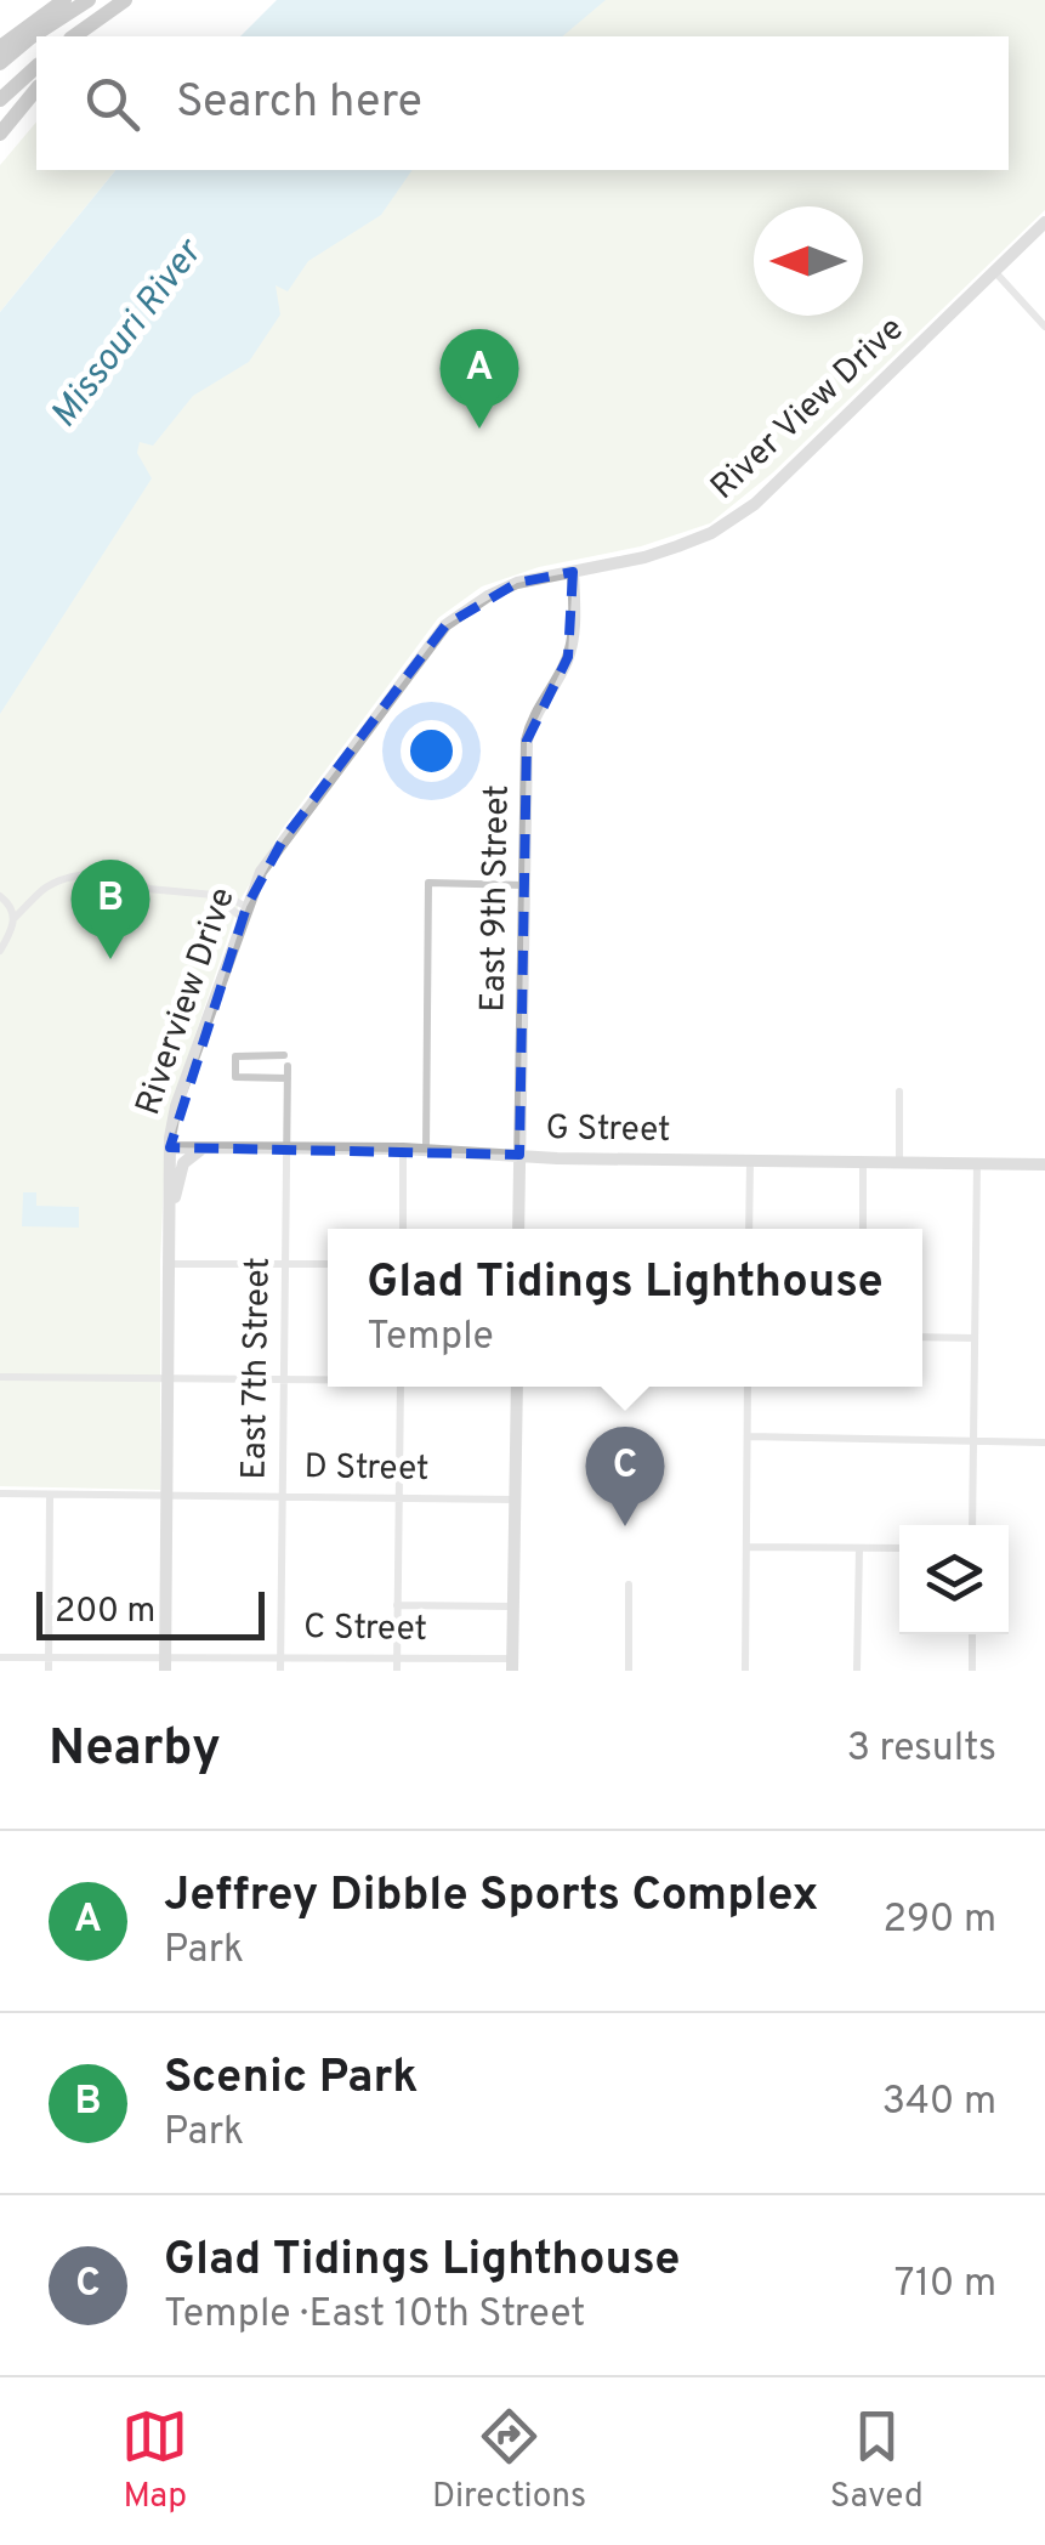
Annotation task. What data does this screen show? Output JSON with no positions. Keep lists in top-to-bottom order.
{
  "streets": {
    "main road": [
      "River View Drive",
      "East 9th Street",
      "Riverview Drive",
      "G Street"
    ],
    "street": ["East 7th Street", "D Street", "C Street"]
  },
  "crossings": [
    ["River View Drive", "East 9th Street"],
    ["River View Drive", "Riverview Drive"],
    ["East 9th Street", "Riverview Drive"],
    ["East 9th Street", "G Street"],
    ["Riverview Drive", "G Street"],
    ["Riverview Drive", "D Street"],
    ["Riverview Drive", "C Street"],
    ["G Street", "East 7th Street"],
    ["East 7th Street", "D Street"],
    ["East 7th Street", "C Street"]
  ],
  "water": ["Missouri River"],
  "scale_bar": "200 m",
  "north": "left",
  "page": {
    "search": "Search here",
    "pins": ["A", "B", "C"],
    "popup": ["Glad Tidings Lighthouse", "Temple"],
    "scale": "200 m",
    "heading": ["Nearby", "3 results"],
    "list": [
      {
        "mark": "A",
        "name": "Jeffrey Dibble Sports Complex",
        "note": "Park",
        "value": "290 m"
      },
      {
        "mark": "B",
        "name": "Scenic Park",
        "note": "Park",
        "value": "340 m"
      },
      {
        "mark": "C",
        "name": "Glad Tidings Lighthouse",
        "note": "Temple · East 10th Street",
        "value": "710 m"
      }
    ],
    "nav": ["Map", "Directions", "Saved"]
  }
}
